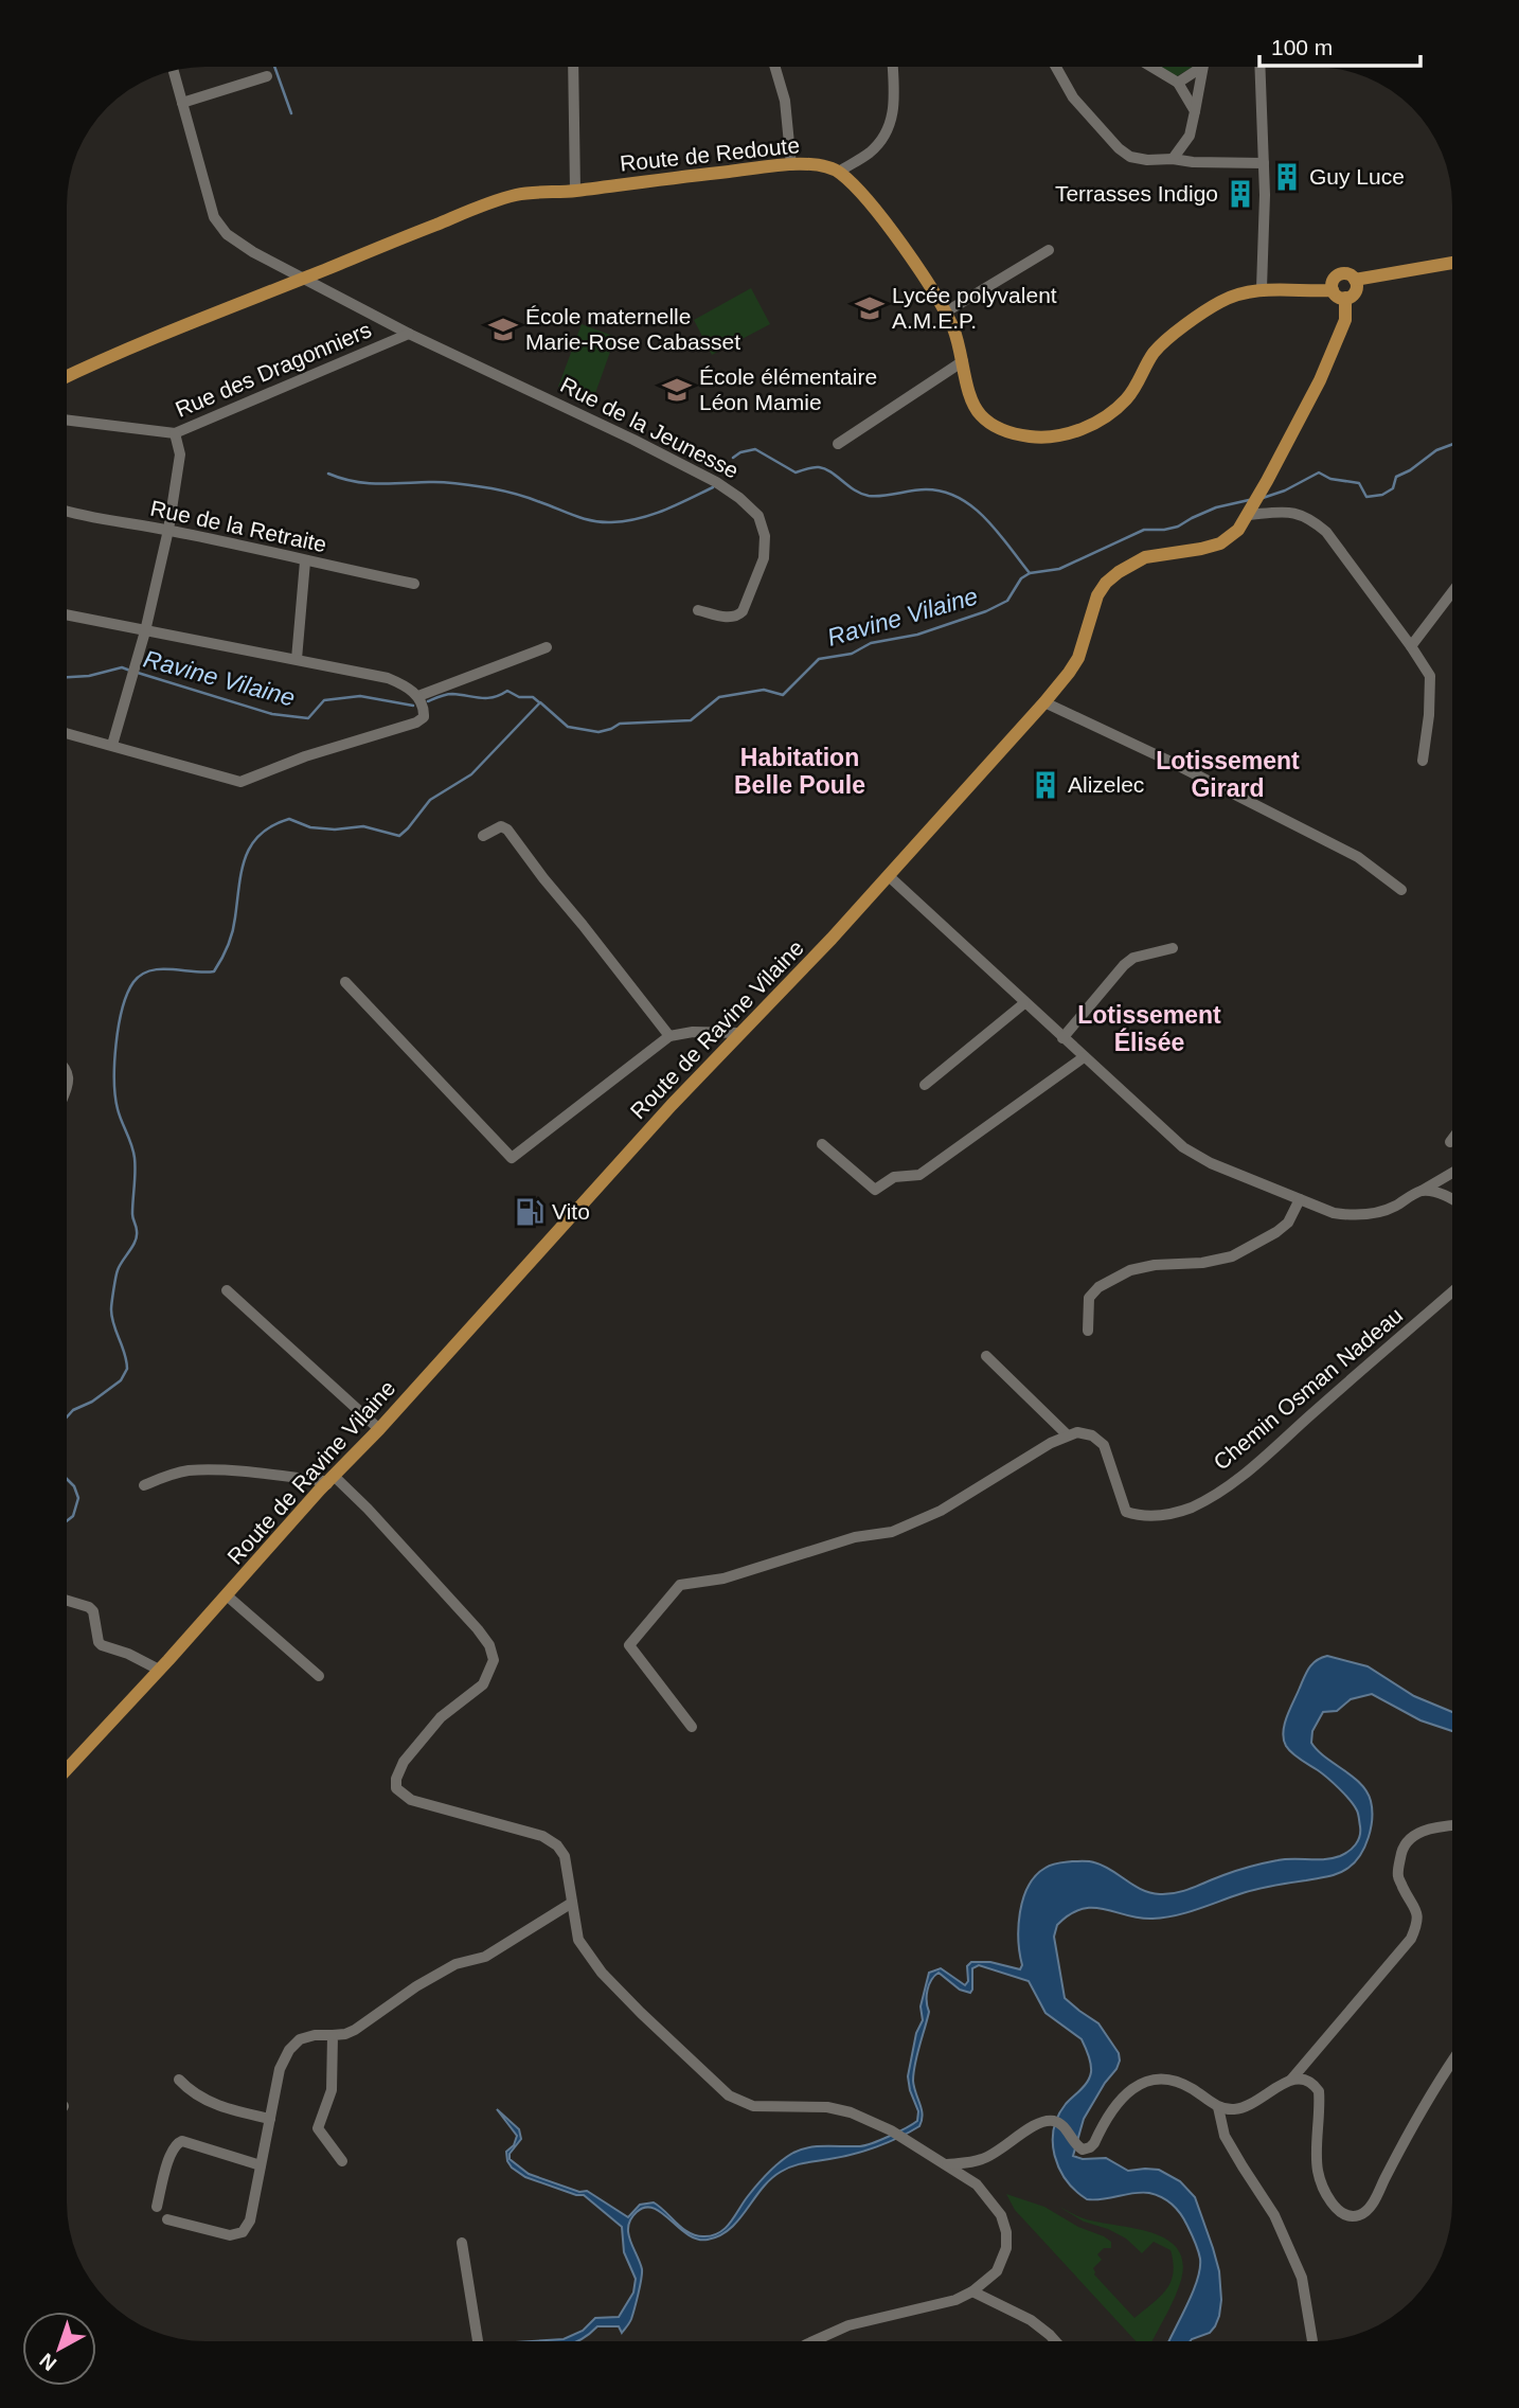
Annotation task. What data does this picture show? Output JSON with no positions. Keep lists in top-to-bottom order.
{
  "streets": {
    "main road": ["Route de Redoute", "Route de Ravine Vilaine"],
    "street": [
      "Rue des Dragonniers",
      "Rue de la Jeunesse",
      "Rue de la Retraite",
      "Chemin Osman Nadeau"
    ]
  },
  "crossings": [
    ["Route de Redoute", "Rue de la Jeunesse"],
    ["Rue des Dragonniers", "Rue de la Jeunesse"],
    ["Rue des Dragonniers", "Rue de la Retraite"]
  ],
  "districts": ["Habitation Belle Poule", "Lotissement Girard", "Lotissement Élisée"],
  "water": ["Ravine Vilaine"],
  "places": {
    "building": ["Guy Luce", "Terrasses Indigo", "Alizelec"],
    "school or university": ["Lycée polyvalent A.M.E.P.", "École maternelle Marie-Rose Cabasset", "École élémentaire Léon Mamie"],
    "fuel station": ["Vito"]
  },
  "scale_bar": "100 m",
  "north": "bottom left"
}
